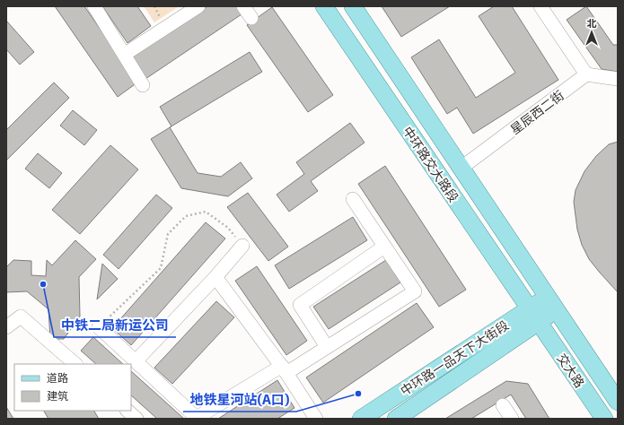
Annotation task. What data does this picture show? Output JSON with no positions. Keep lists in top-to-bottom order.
{
  "streets": {
    "main road": ["中环路交大路段", "中环路一品天下大街段", "交大路"],
    "street": ["星辰西二街"]
  },
  "crossings": [
    ["星辰西二街", "中环路交大路段"],
    ["中环路交大路段", "中环路一品天下大街段"],
    ["中环路交大路段", "交大路"],
    ["中环路一品天下大街段", "交大路"]
  ],
  "places": ["中铁二局新运公司", "地铁星河站(A口)"],
  "legend": ["道路", "建筑"],
  "north": "top"
}
